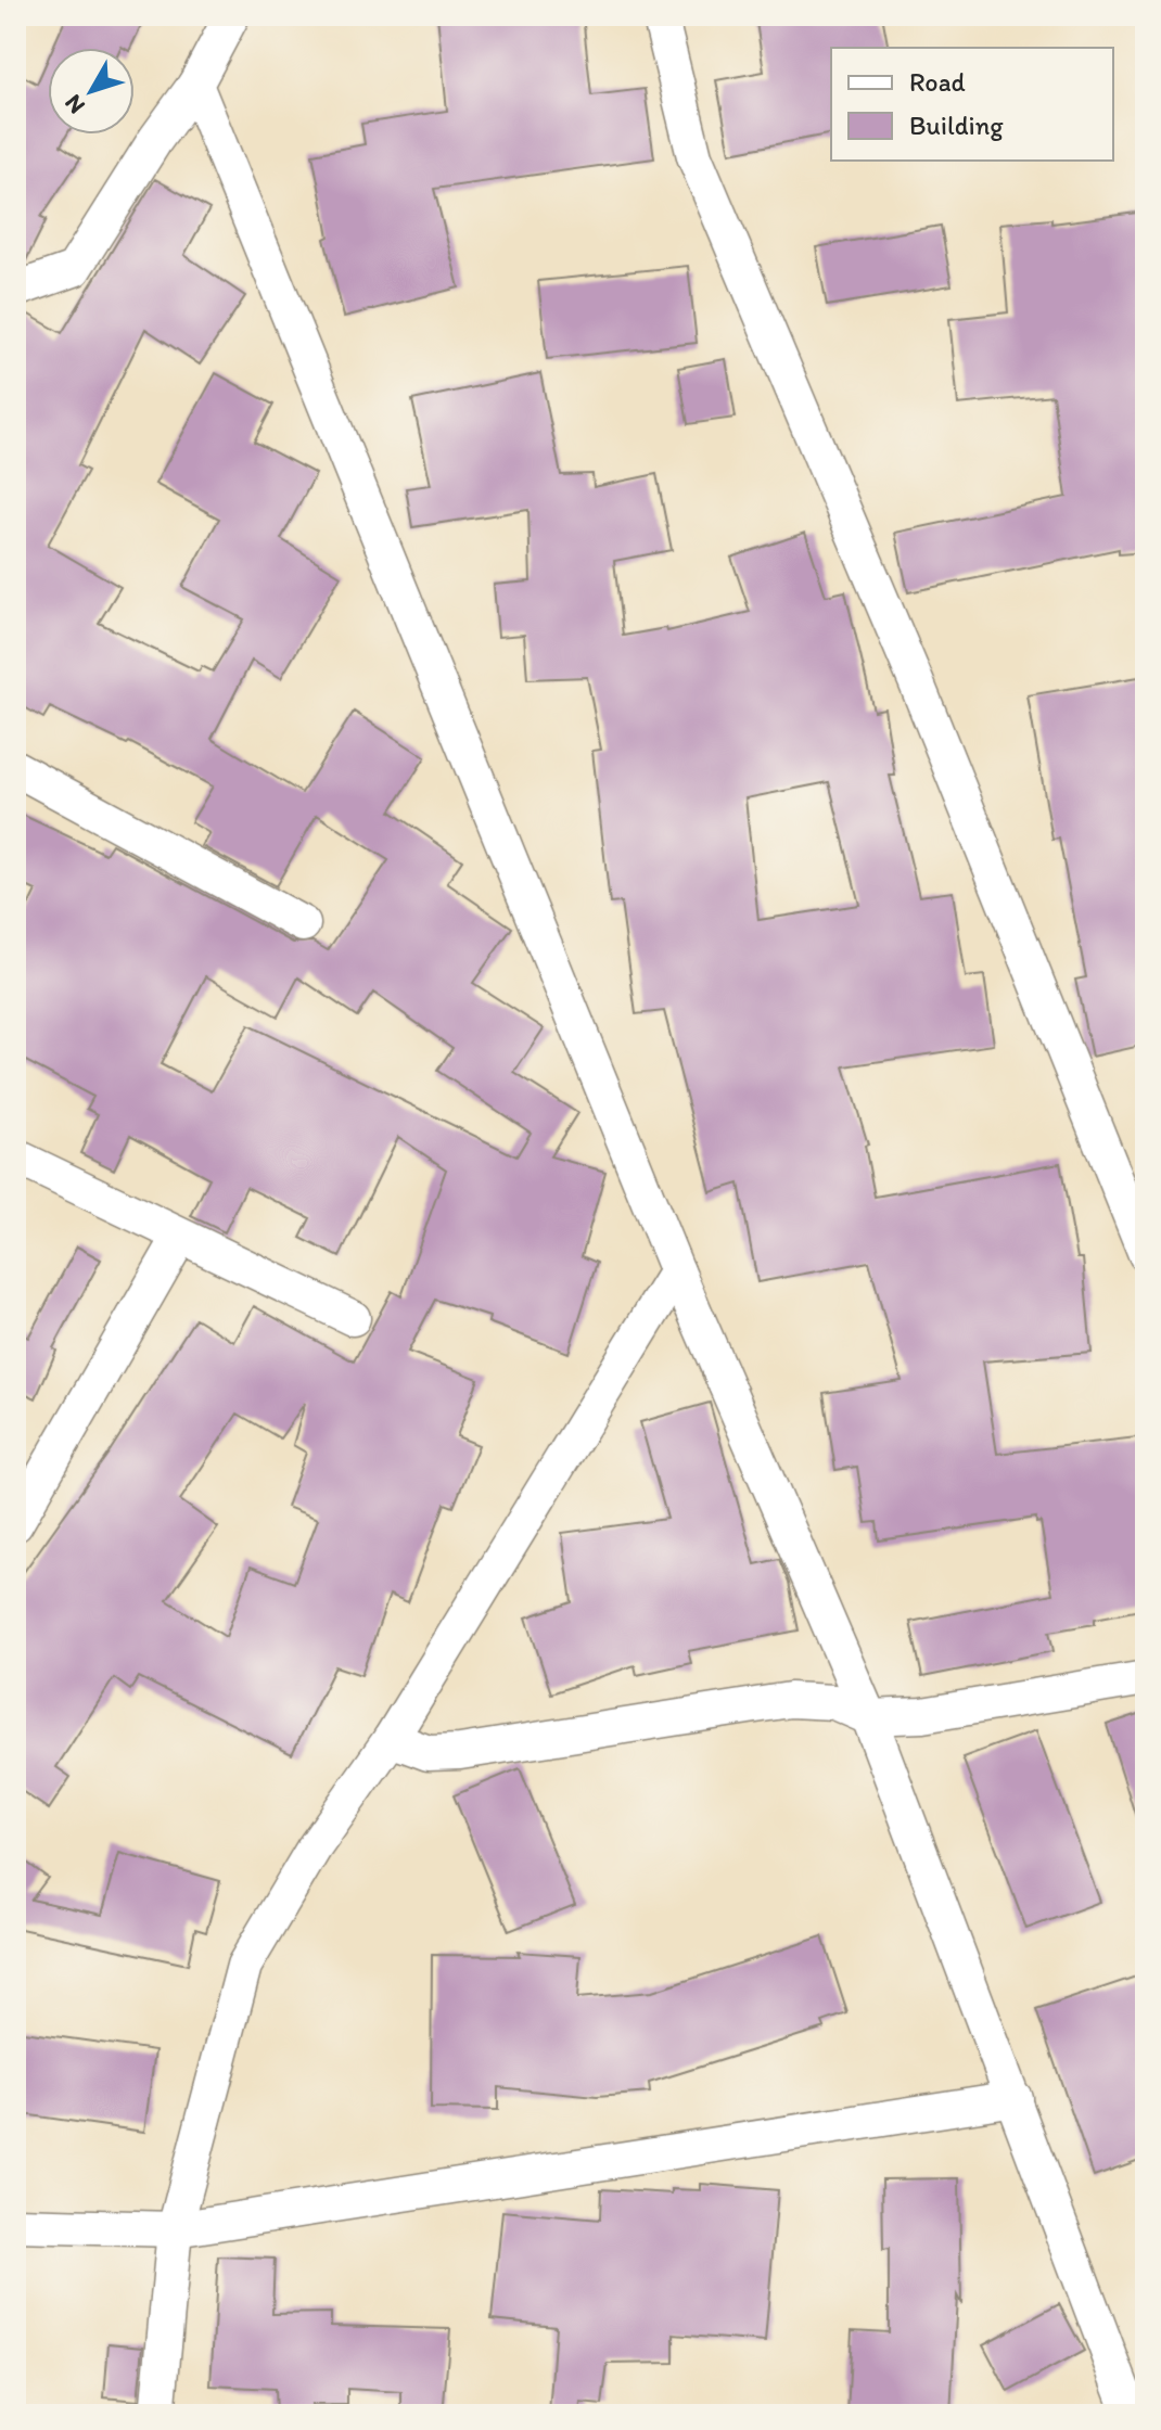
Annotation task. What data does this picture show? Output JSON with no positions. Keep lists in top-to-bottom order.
{
  "legend": ["Road", "Building"],
  "north": "bottom left"
}
